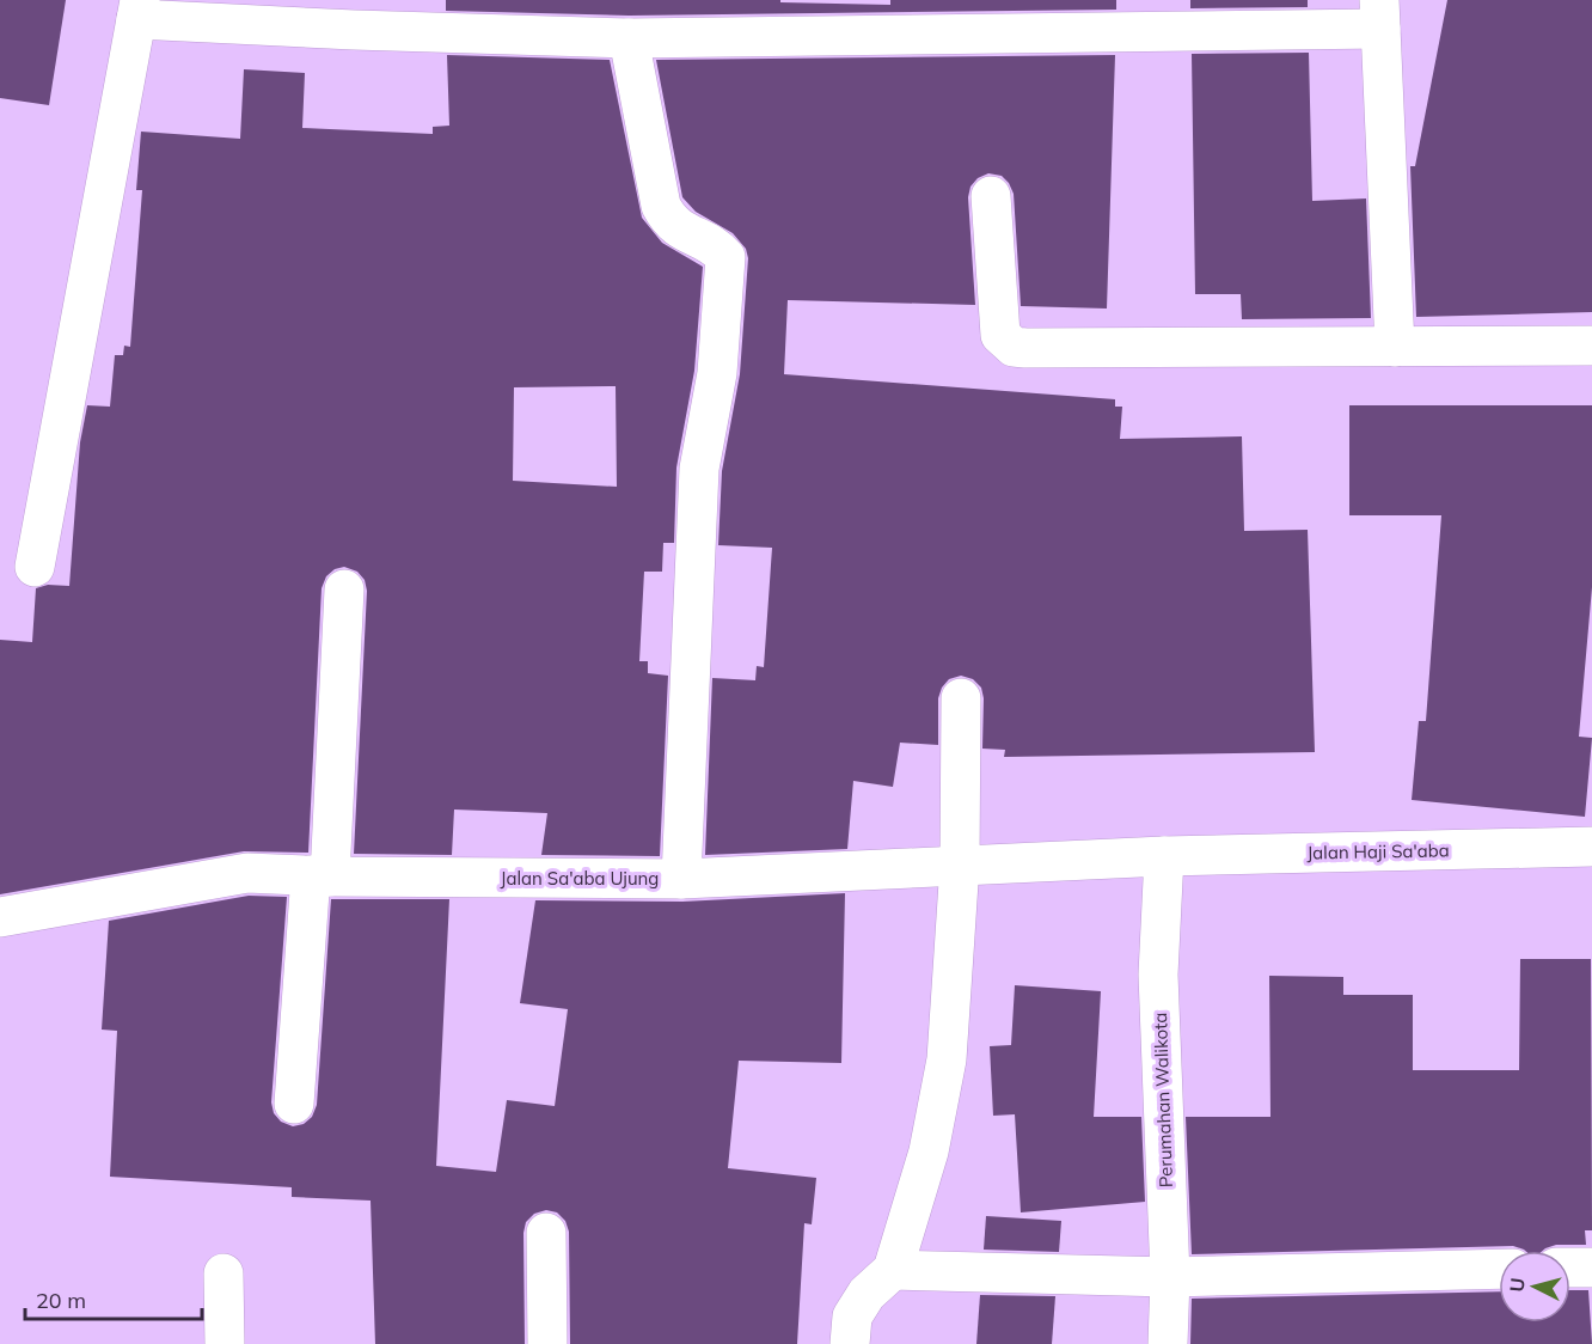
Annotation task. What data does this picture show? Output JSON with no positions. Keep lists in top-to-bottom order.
{
  "streets": {
    "street": ["Jalan Haji Sa'aba", "Jalan Sa'aba Ujung", "Perumahan Walikota"]
  },
  "crossings": [
    ["Jalan Haji Sa'aba", "Jalan Sa'aba Ujung"],
    ["Jalan Haji Sa'aba", "Perumahan Walikota"],
    ["Jalan Sa'aba Ujung", "Perumahan Walikota"]
  ],
  "scale_bar": "20 m",
  "north": "left"
}
